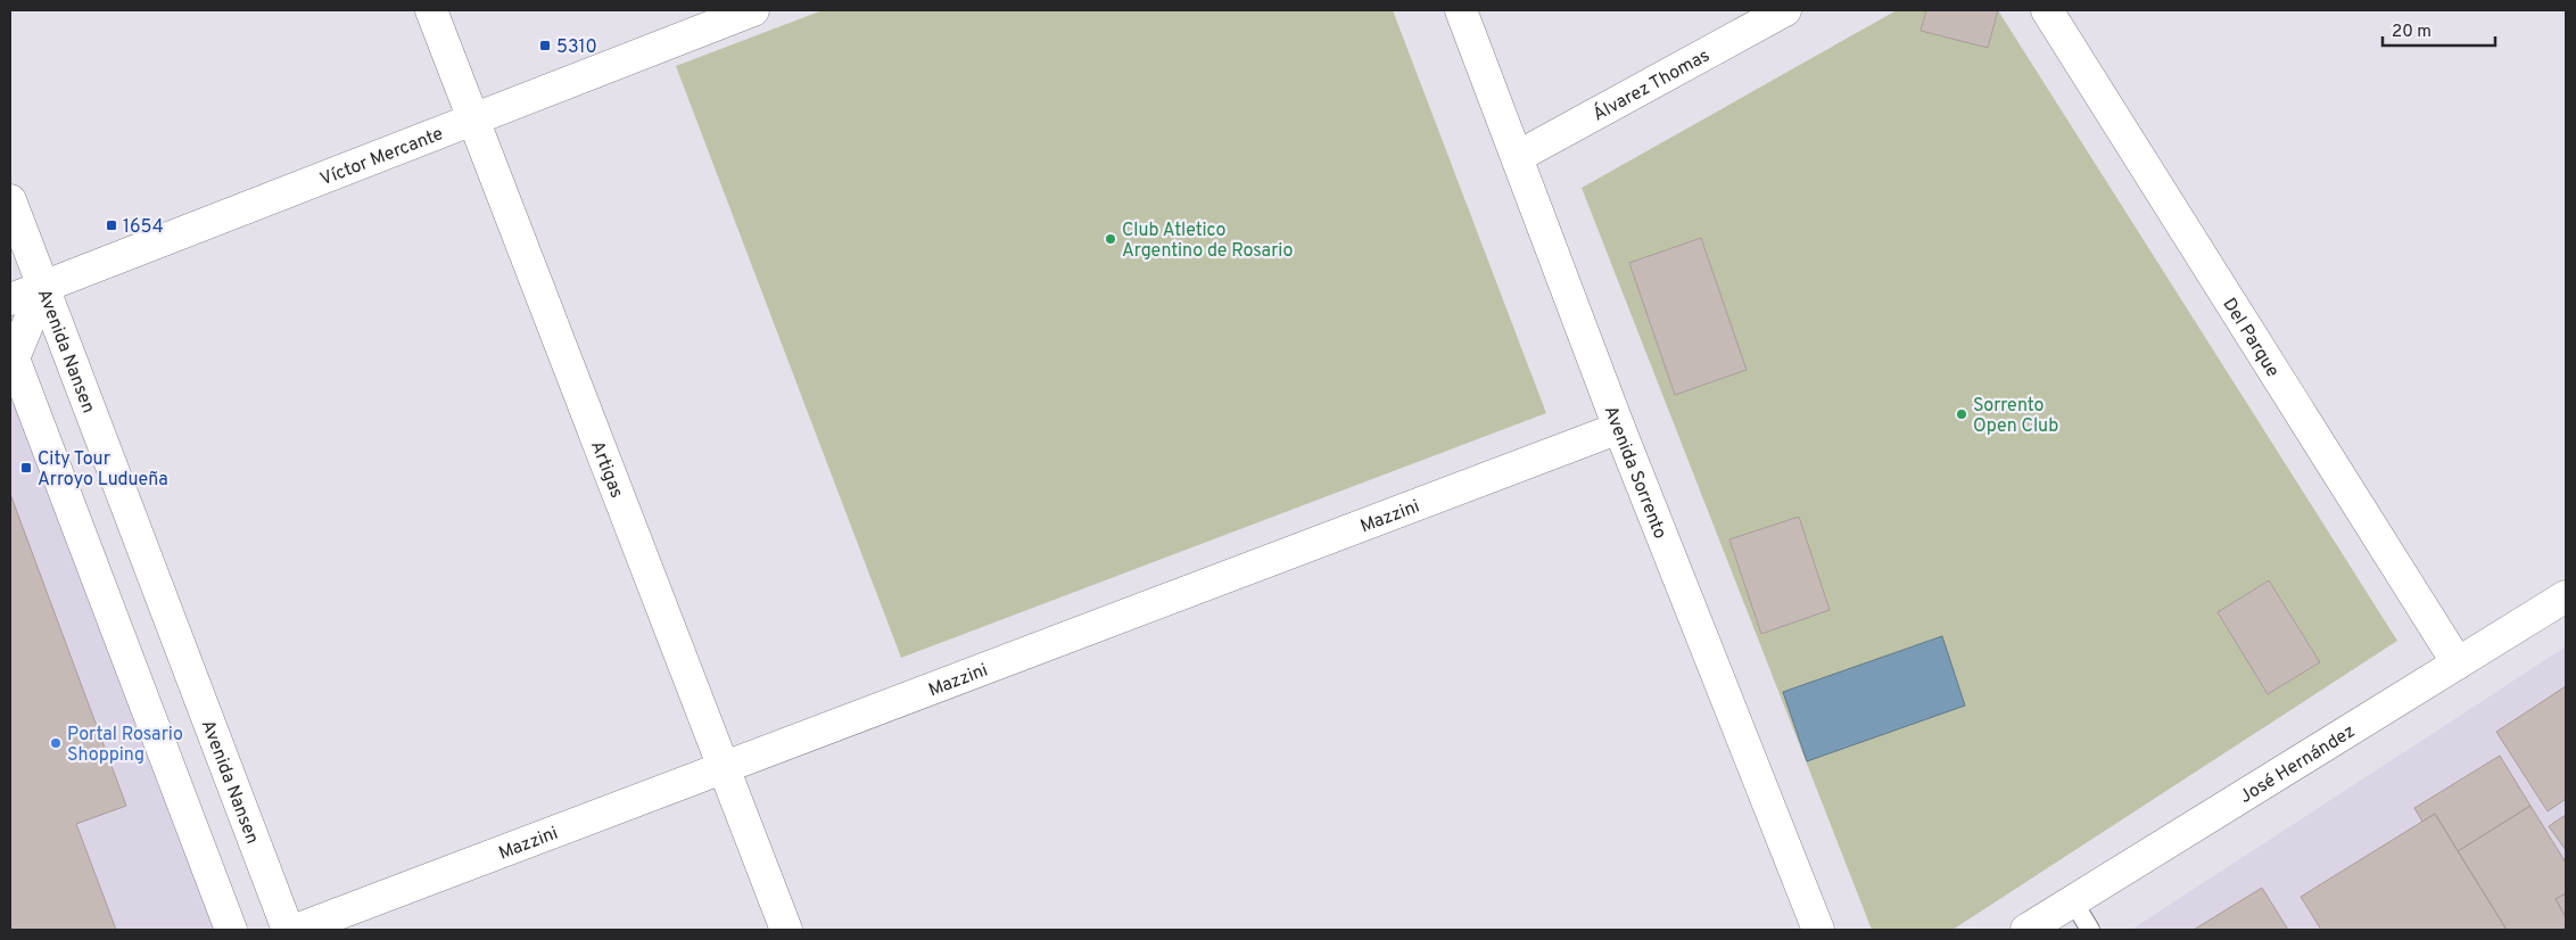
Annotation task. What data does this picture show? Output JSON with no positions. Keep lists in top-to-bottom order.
{
  "streets": {
    "street": [
      "Álvarez Thomas",
      "Víctor Mercante",
      "Del Parque",
      "Avenida Nansen",
      "Artigas",
      "Avenida Sorrento",
      "Mazzini",
      "José Hernández"
    ]
  },
  "crossings": [
    ["Álvarez Thomas", "Avenida Sorrento"],
    ["Víctor Mercante", "Avenida Nansen"],
    ["Víctor Mercante", "Artigas"],
    ["Del Parque", "José Hernández"],
    ["Artigas", "Mazzini"],
    ["Avenida Sorrento", "Mazzini"]
  ],
  "places": {
    "transit": ["5310", "1654", "City Tour Arroyo Ludueña"],
    "other": ["Club Atletico Argentino de Rosario", "Sorrento Open Club", "Portal Rosario Shopping"]
  },
  "scale_bar": "20 m"
}
